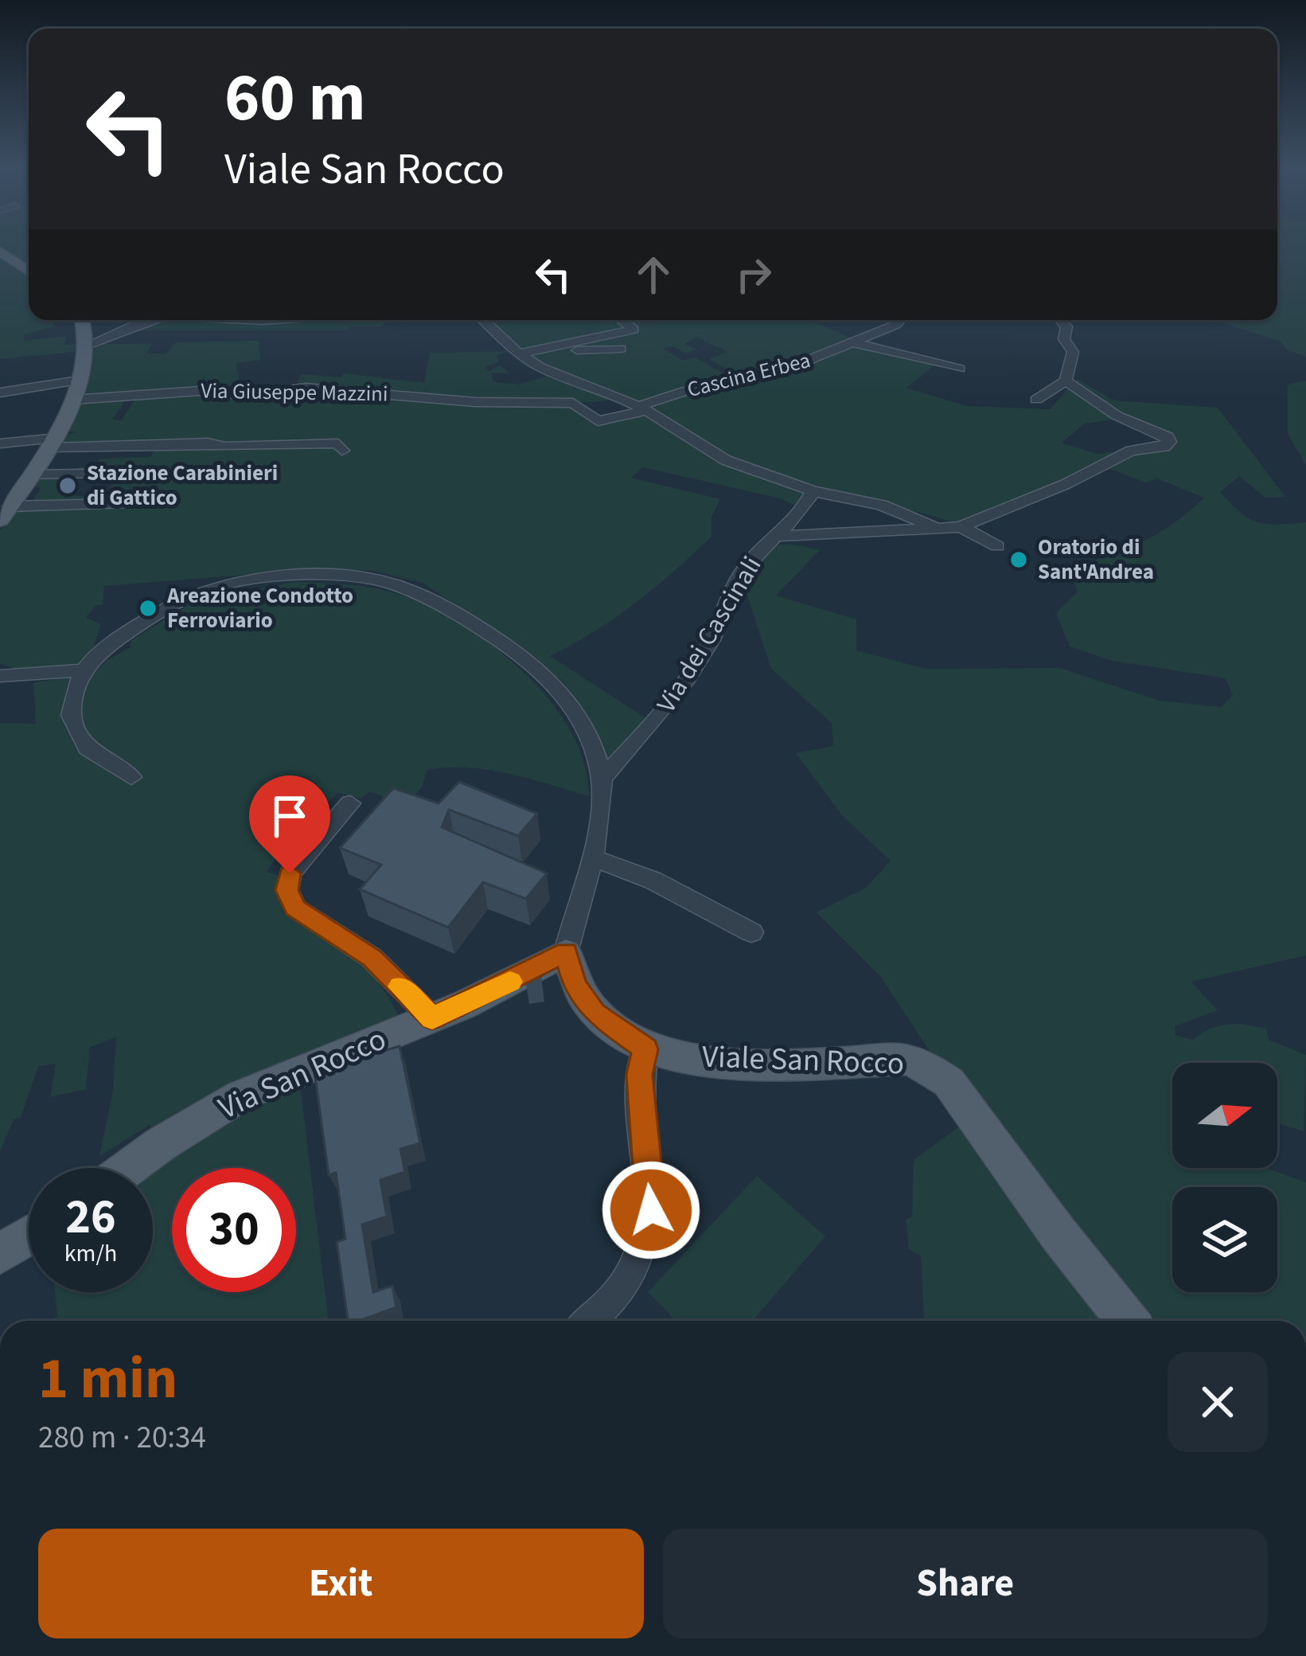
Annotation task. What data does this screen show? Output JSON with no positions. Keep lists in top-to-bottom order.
{
  "streets": {
    "main road": ["Viale San Rocco", "Via San Rocco"],
    "street": ["Cascina Erbea", "Via Giuseppe Mazzini", "Via dei Cascinali"]
  },
  "crossings": [
    ["Cascina Erbea", "Via Giuseppe Mazzini"],
    ["Viale San Rocco", "Via San Rocco"]
  ],
  "places": ["Stazione Carabinieri di Gattico", "Oratorio di Sant'Andrea", "Areazione Condotto Ferroviario"],
  "north": "right",
  "page": {
    "turn": ["60 m", "Viale San Rocco"],
    "speed": "26 km/h",
    "limit": "30",
    "heading": ["1 min", "280 m · 20:34"],
    "buttons": ["Exit", "Share"]
  }
}
